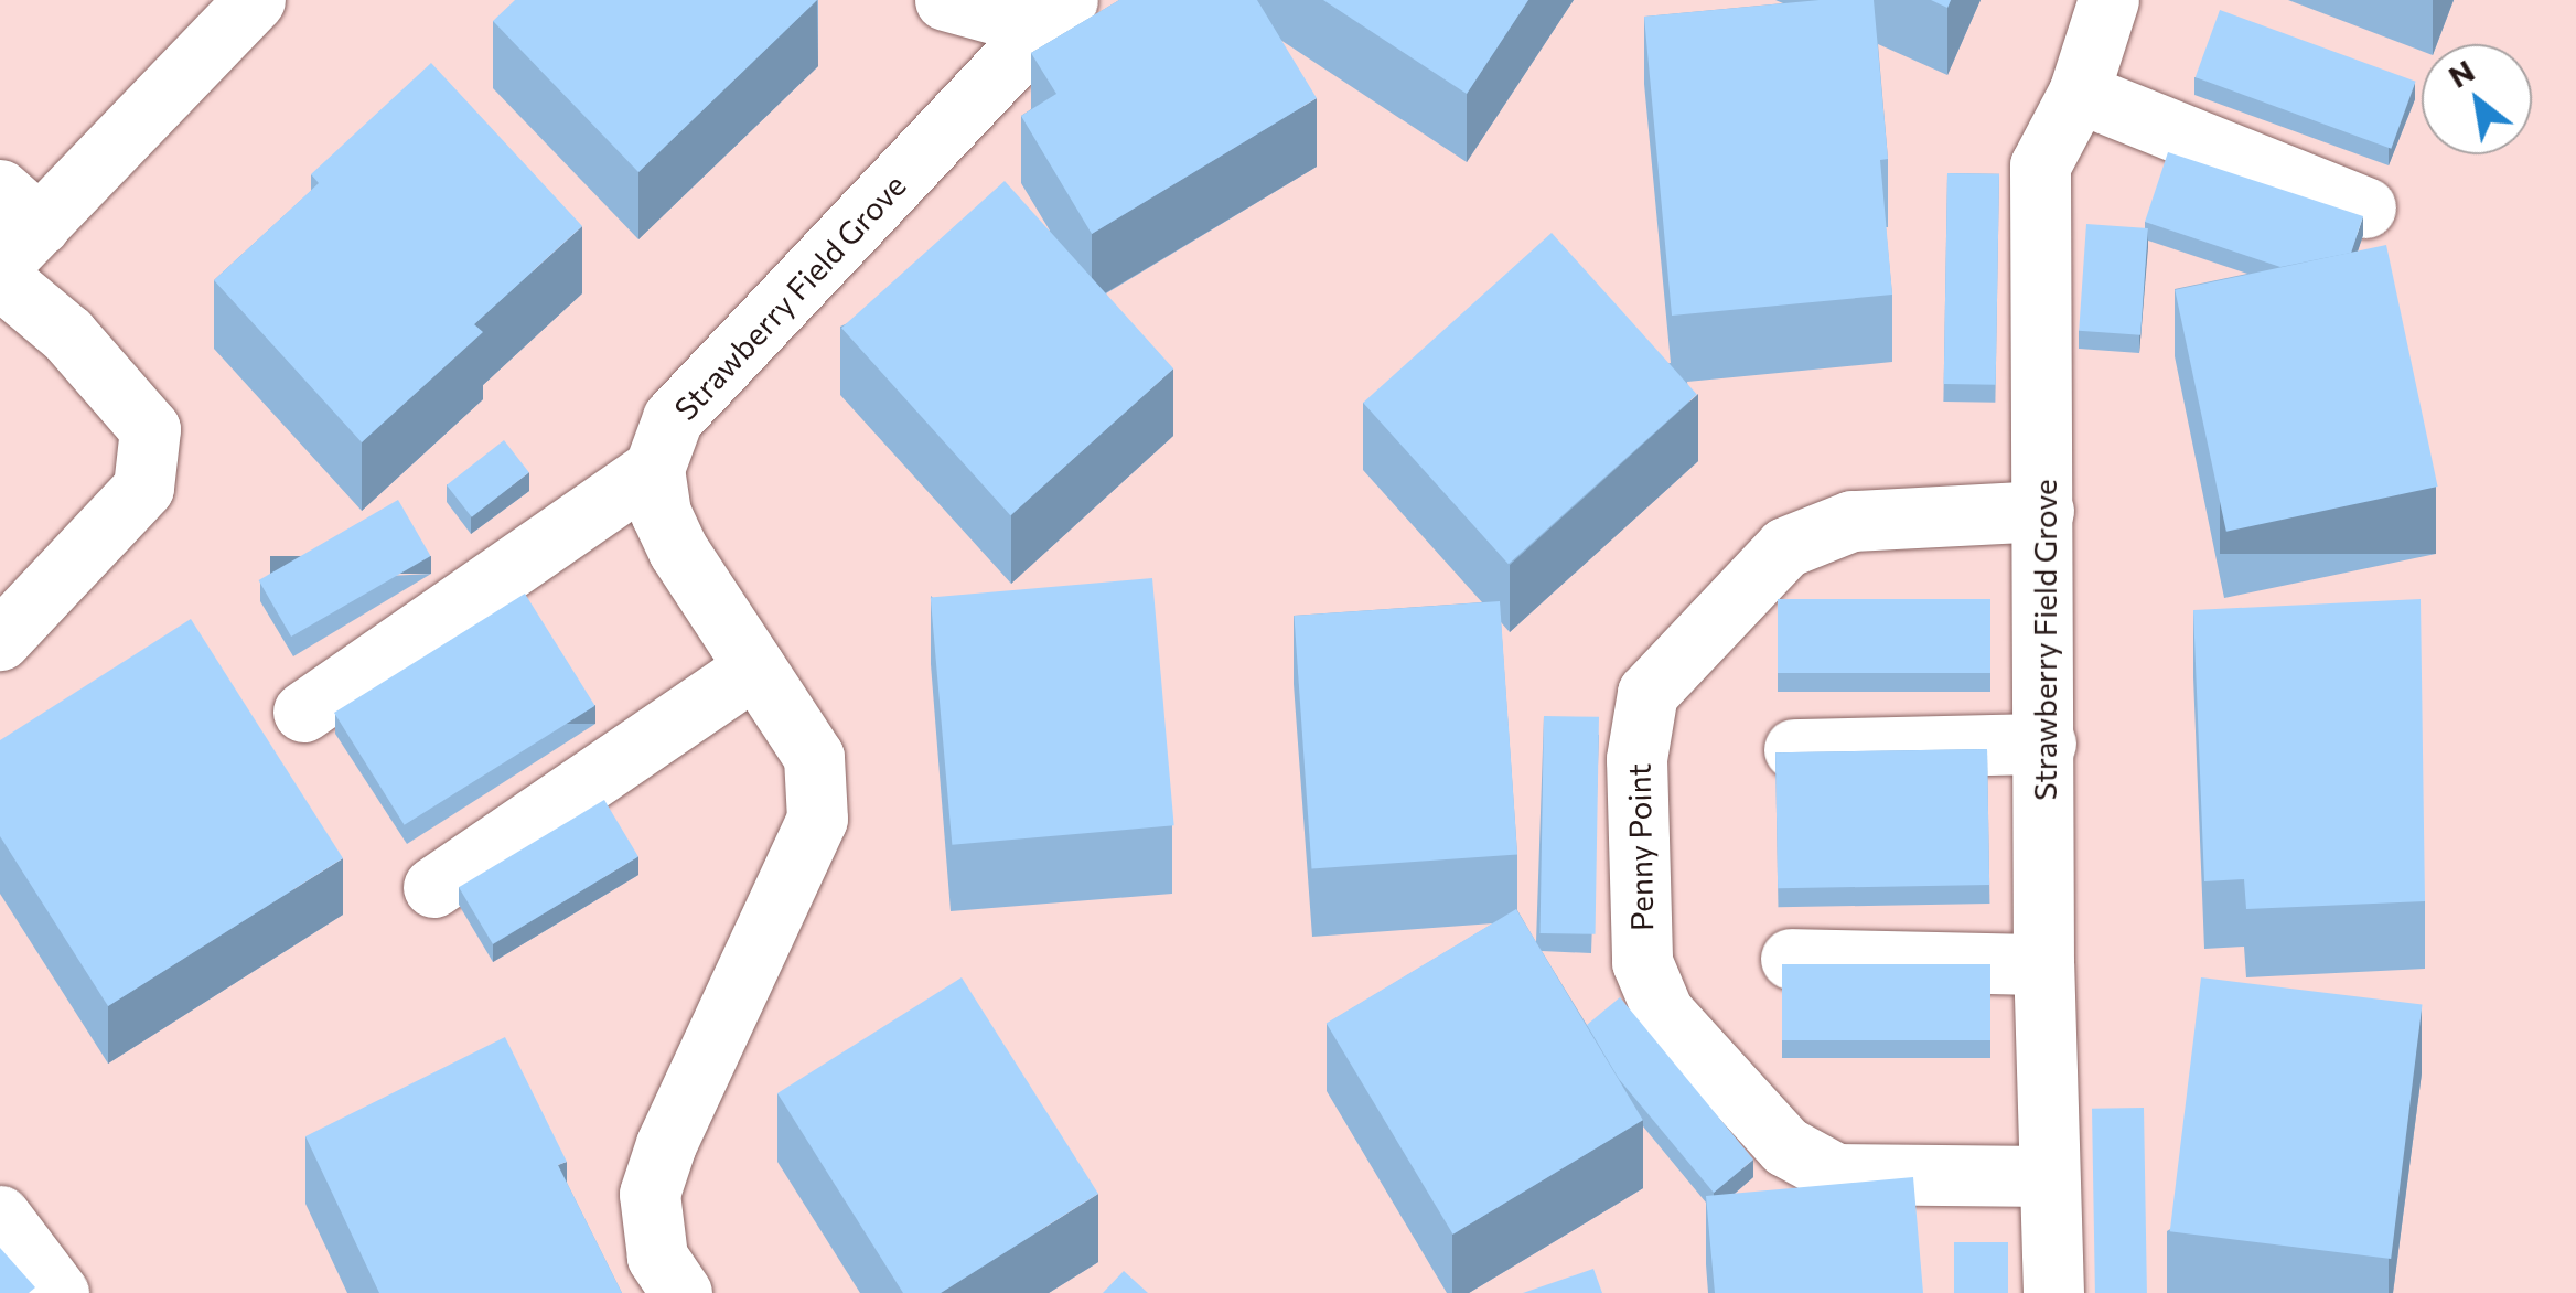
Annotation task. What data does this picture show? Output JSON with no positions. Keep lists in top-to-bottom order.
{
  "streets": {
    "street": ["Strawberry Field Grove", "Penny Point"]
  },
  "crossings": [
    ["Strawberry Field Grove", "Penny Point"]
  ],
  "north": "top left"
}
